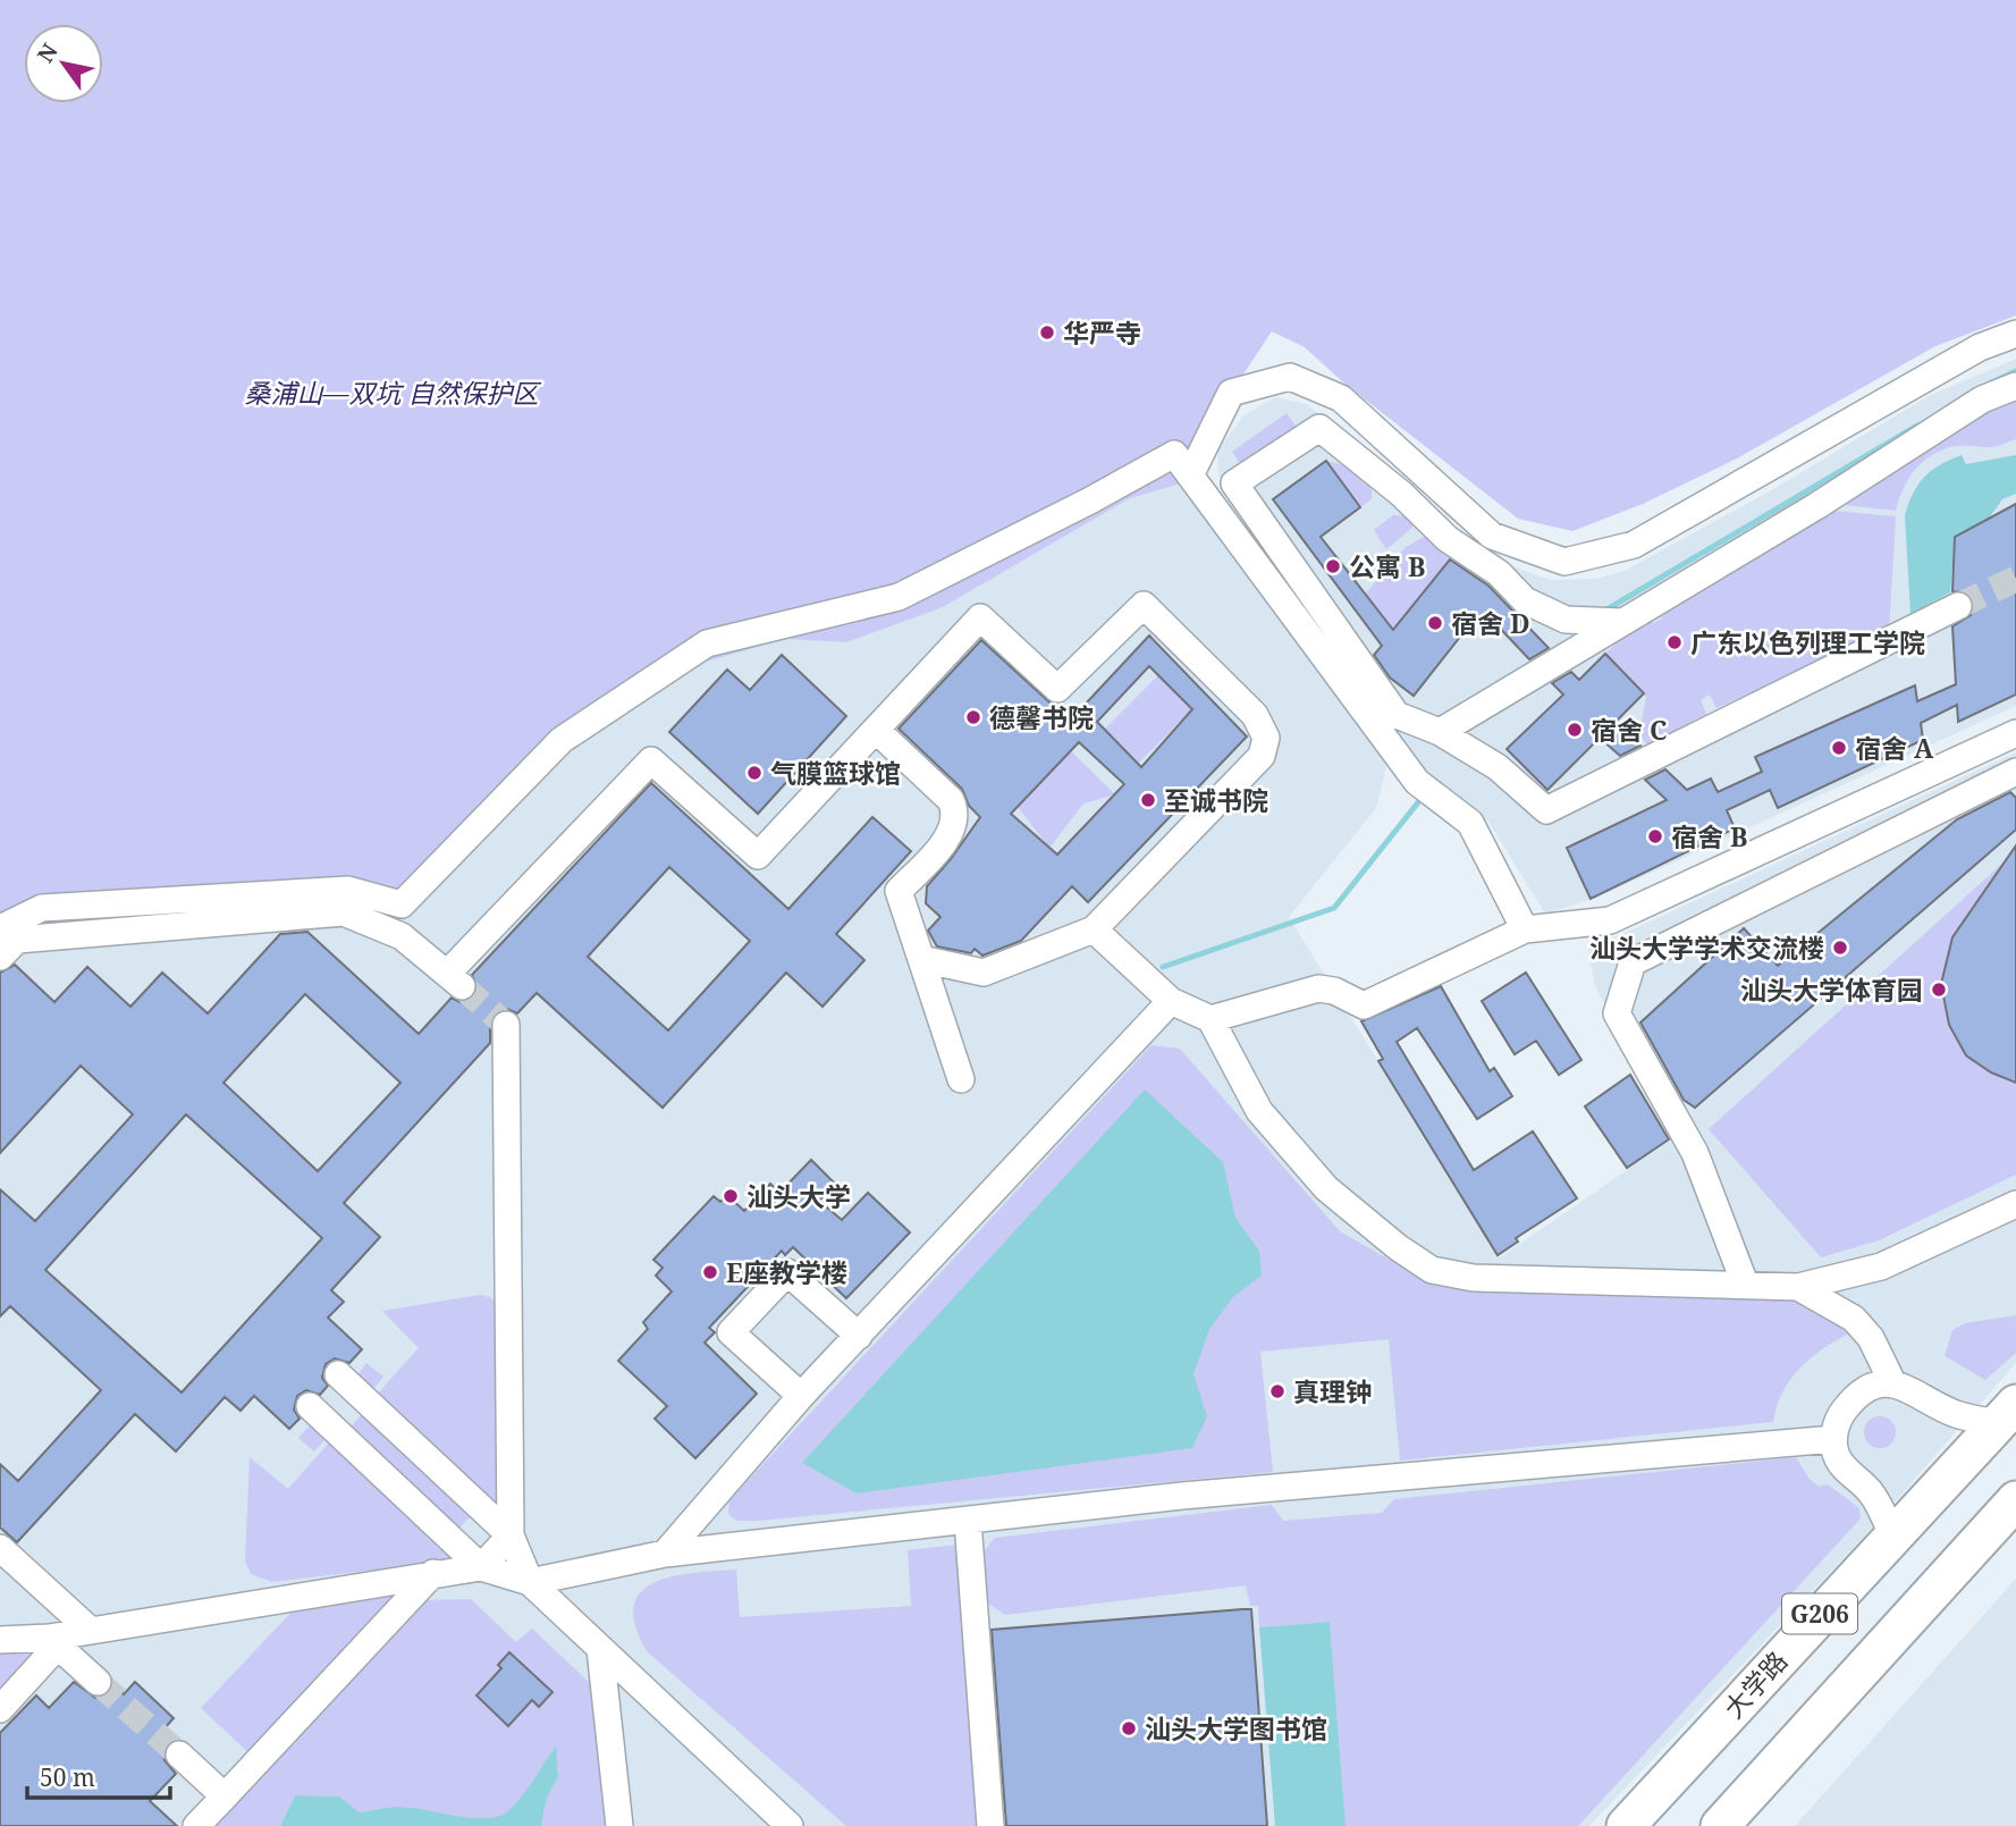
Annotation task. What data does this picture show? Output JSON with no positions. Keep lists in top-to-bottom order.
{
  "streets": {
    "highway": ["G206", "大学路"]
  },
  "parks": ["桑浦山—双坑 自然保护区"],
  "places": [
    "华严寺",
    "公寓 B",
    "宿舍 D",
    "广东以色列理工学院",
    "德馨书院",
    "宿舍 C",
    "宿舍 A",
    "气膜篮球馆",
    "至诚书院",
    "宿舍 B",
    "汕头大学学术交流楼",
    "汕头大学体育园",
    "汕头大学",
    "E座教学楼",
    "真理钟",
    "汕头大学图书馆"
  ],
  "scale_bar": "50 m",
  "north": "top left"
}
